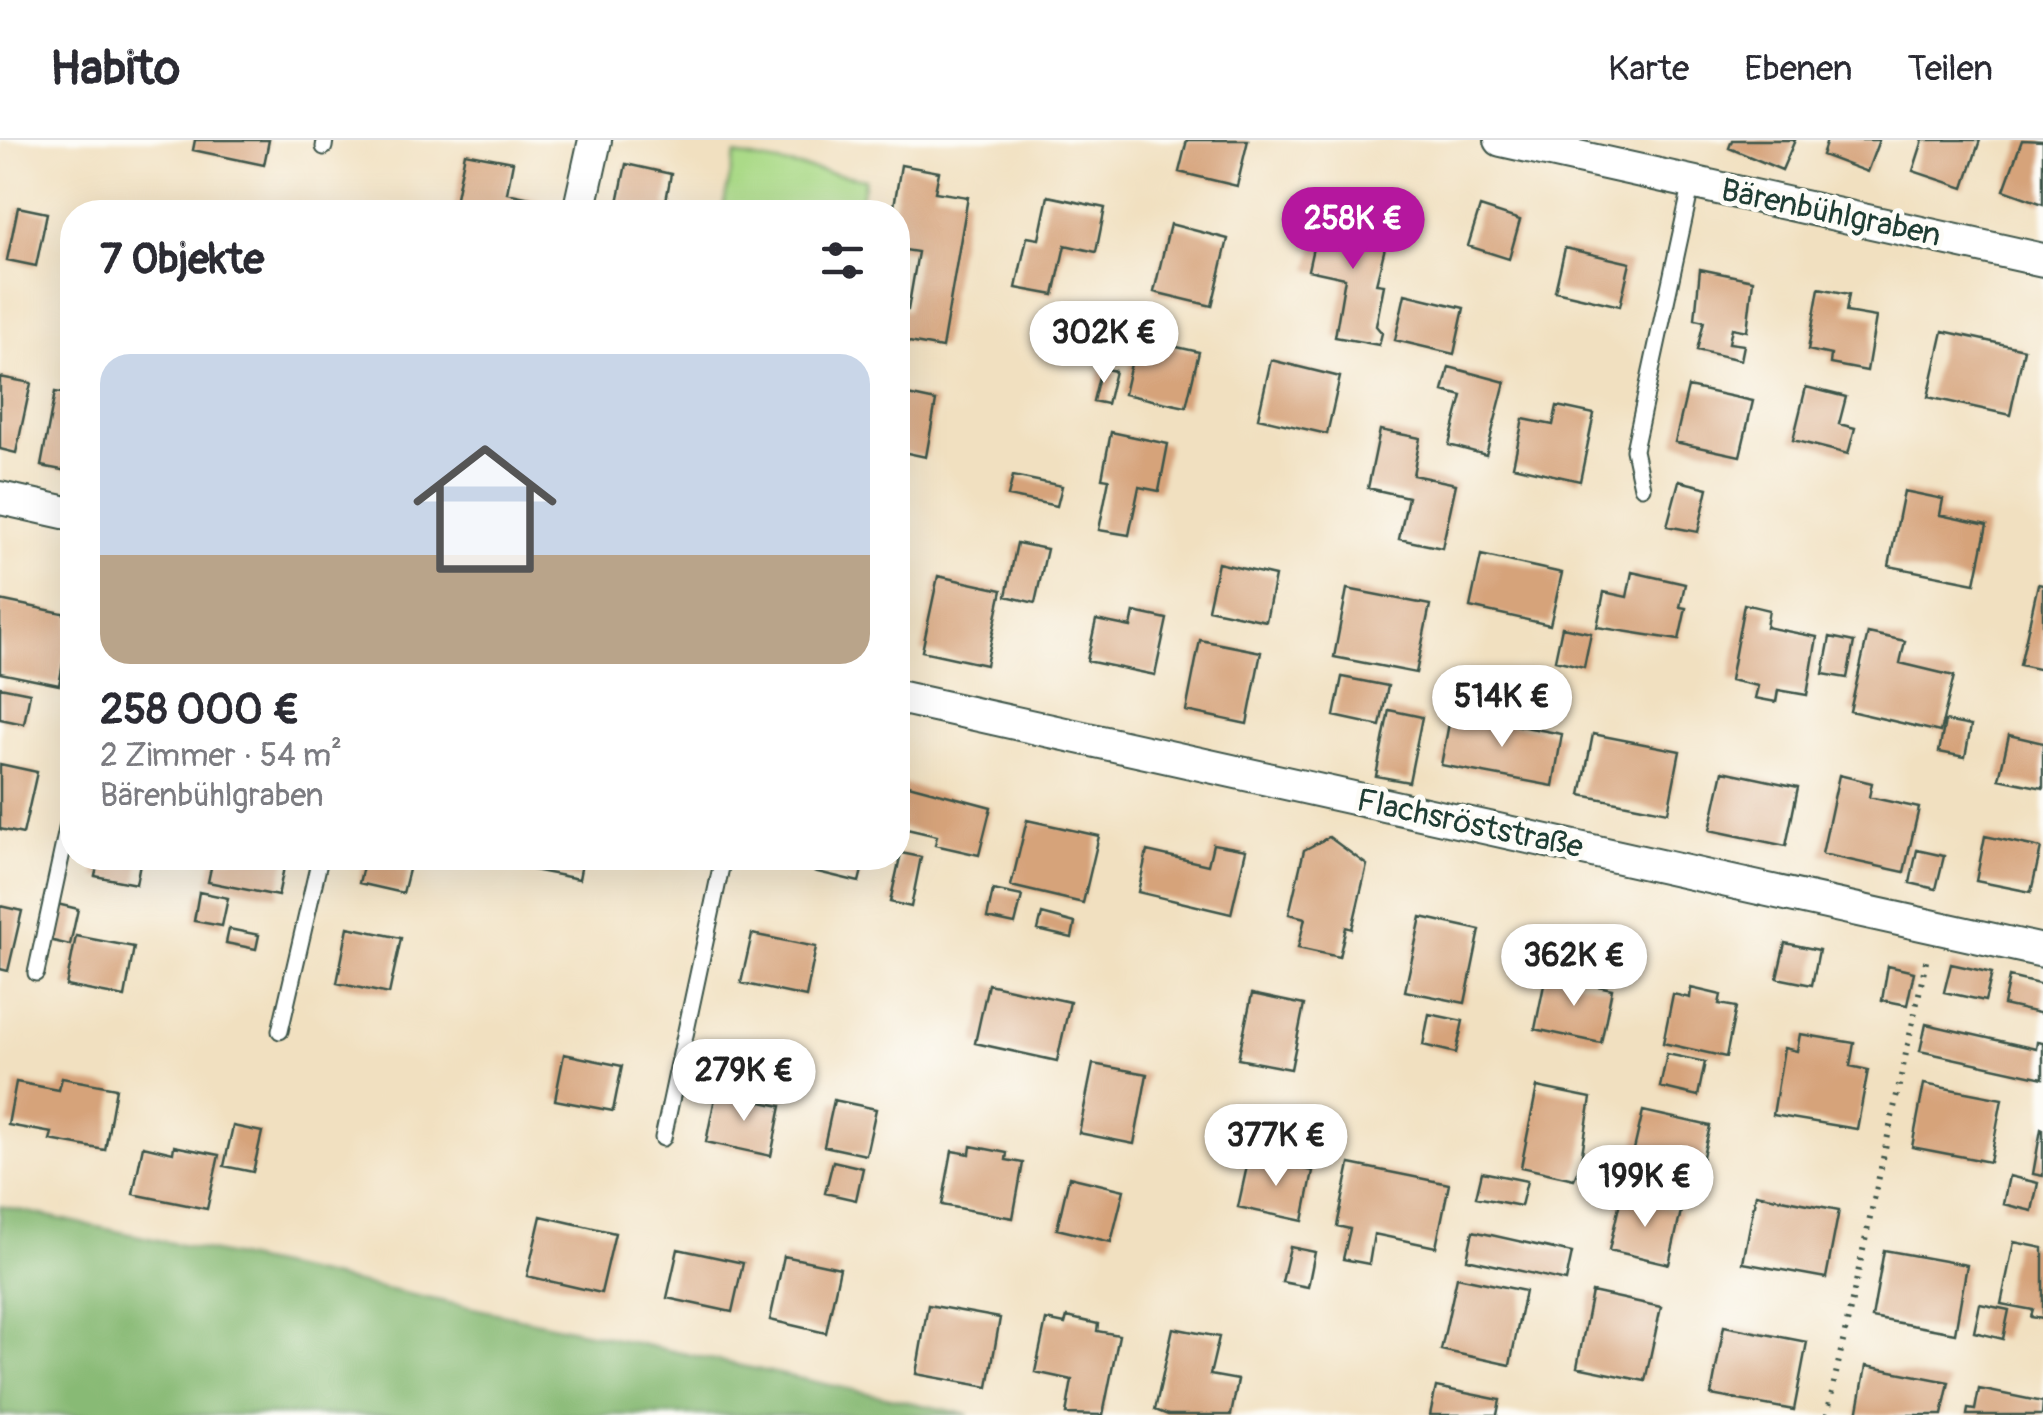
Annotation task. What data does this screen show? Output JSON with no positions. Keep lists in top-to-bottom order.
{
  "streets": {
    "street": ["Bärenbühlgraben", "Flachsröststraße"]
  },
  "page": {
    "header": "Habito",
    "nav": ["Karte", "Ebenen", "Teilen"],
    "price": [
      "258K €",
      "302K €",
      "514K €",
      "362K €",
      "279K €",
      "377K €",
      "199K €"
    ],
    "heading": "7 Objekte",
    "list": [
      {
        "name": "258 000 €",
        "note": "2 Zimmer · 54 m² · Bärenbühlgraben"
      }
    ]
  }
}
